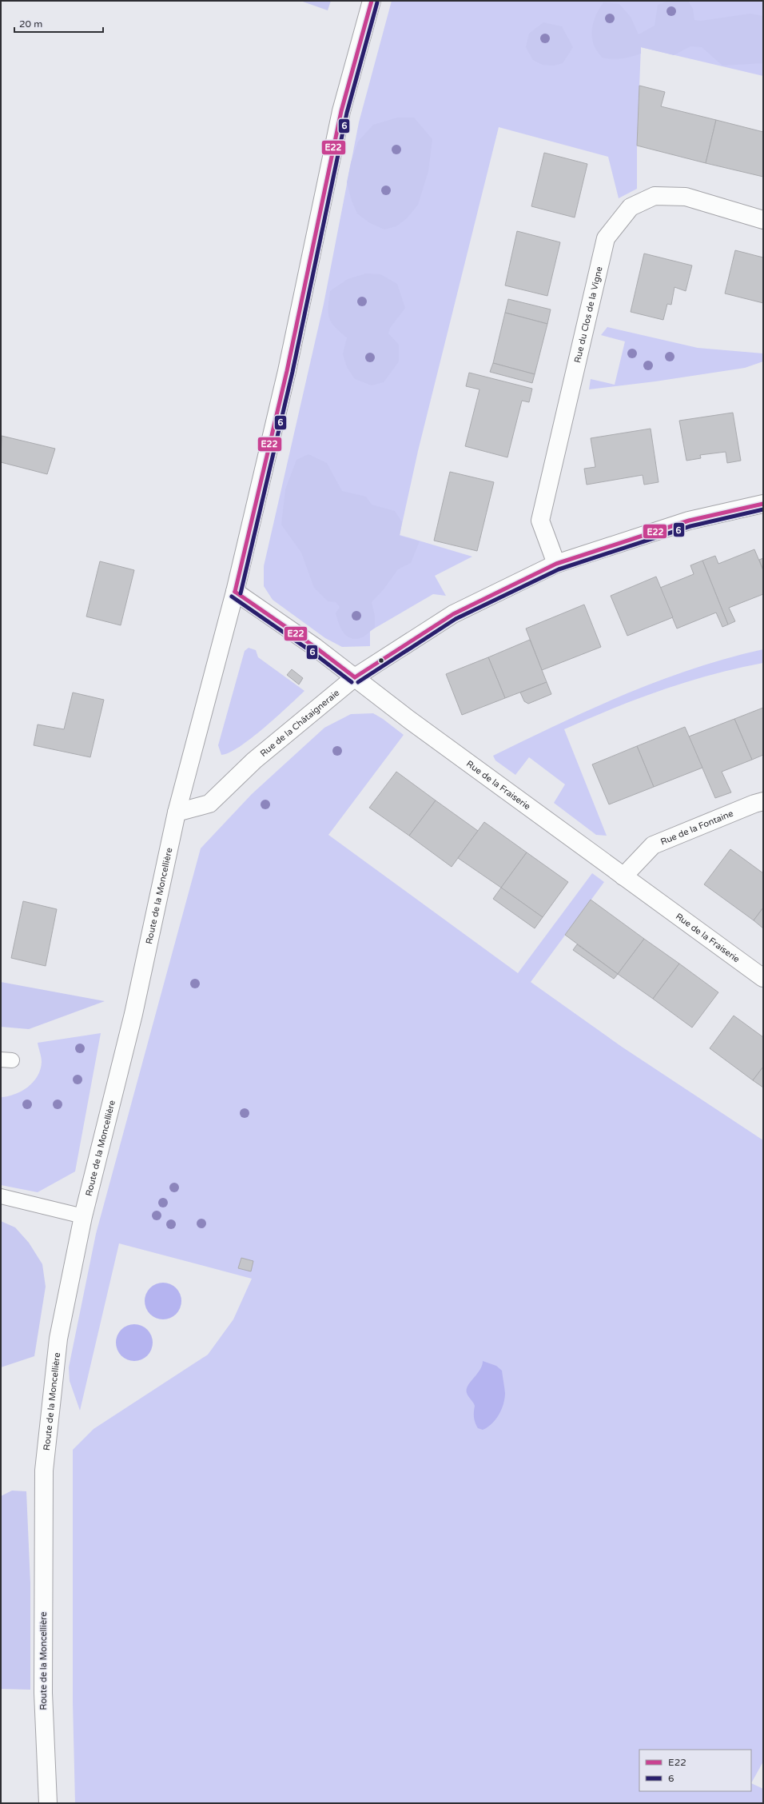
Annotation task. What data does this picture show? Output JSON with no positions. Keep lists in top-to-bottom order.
{
  "streets": {
    "street": [
      "Rue du Clos de la Vigne",
      "Rue de la Châtaigneraie",
      "Rue de la Fraiserie",
      "Rue de la Fontaine",
      "Route de la Moncellière"
    ]
  },
  "crossings": [
    ["Rue du Clos de la Vigne", "Rue de la Châtaigneraie"],
    ["Rue de la Châtaigneraie", "Rue de la Fraiserie"],
    ["Rue de la Châtaigneraie", "Route de la Moncellière"],
    ["Rue de la Fraiserie", "Rue de la Fontaine"],
    ["Rue de la Fraiserie", "Route de la Moncellière"]
  ],
  "lines": ["transit line E22", "transit line 6"],
  "legend": ["E22", "6"],
  "scale_bar": "20 m"
}
